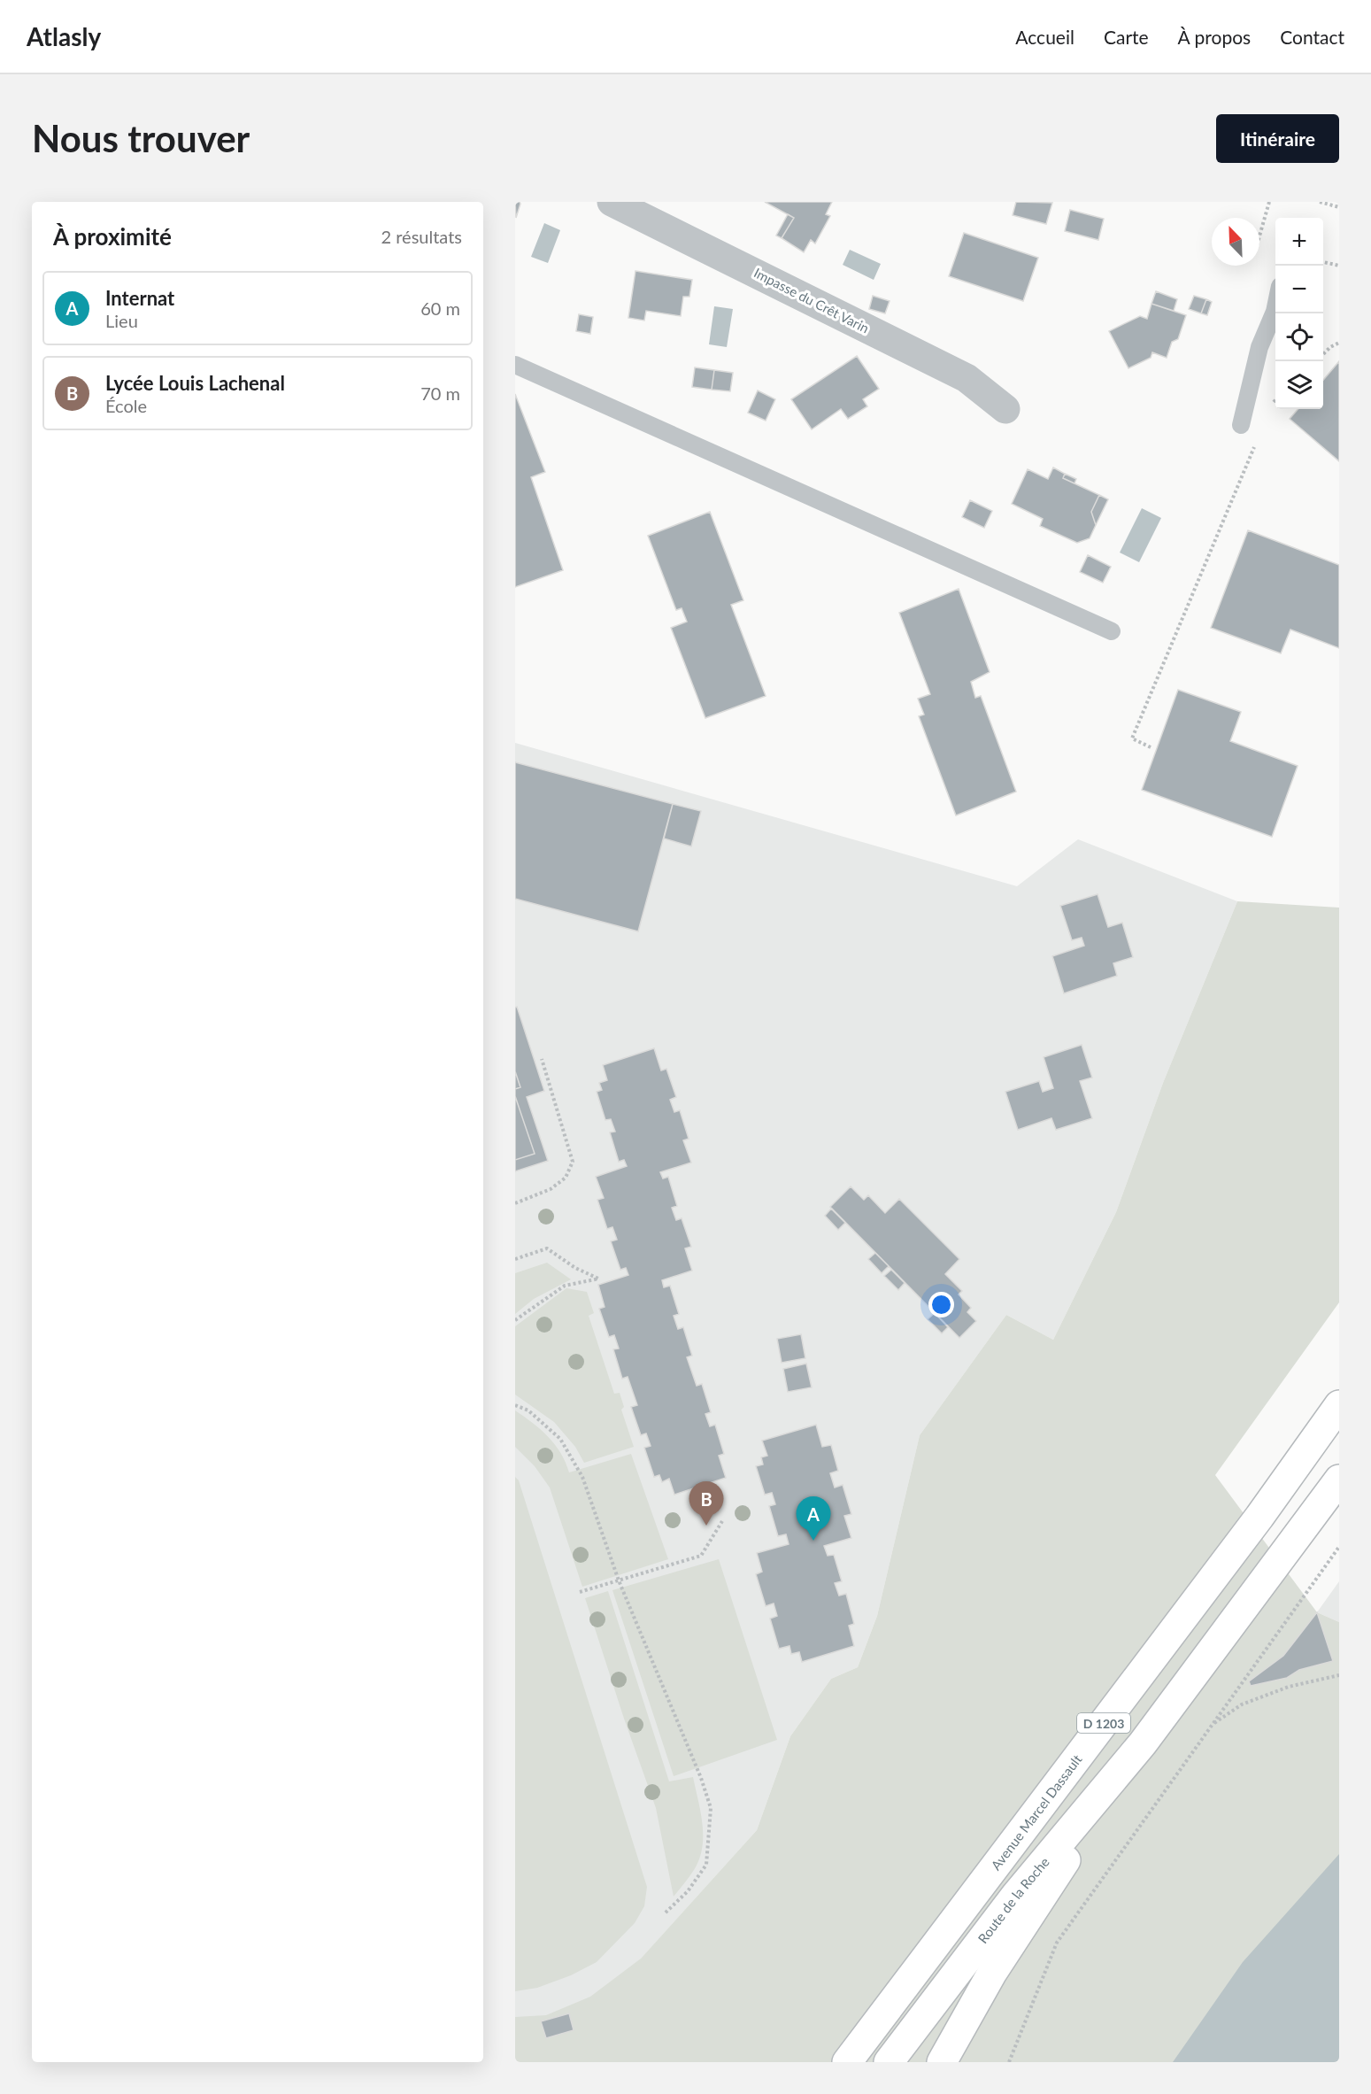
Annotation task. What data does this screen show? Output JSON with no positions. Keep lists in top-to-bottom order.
{
  "streets": {
    "highway": ["D 1203", "Avenue Marcel Dassault", "Route de la Roche"],
    "street": ["Impasse du Crêt Varin"]
  },
  "crossings": [
    ["D 1203", "Route de la Roche"]
  ],
  "north": "top left",
  "page": {
    "header": "Atlasly",
    "nav": [
      "Accueil",
      "Carte",
      "À propos",
      "Contact"
    ],
    "buttons": "Itinéraire",
    "title": "Nous trouver",
    "heading": ["À proximité", "2 résultats"],
    "map_buttons": ["+", "−"],
    "list": [
      {
        "mark": "A",
        "name": "Internat",
        "note": "Lieu",
        "value": "60 m"
      },
      {
        "mark": "B",
        "name": "Lycée Louis Lachenal",
        "note": "École",
        "value": "70 m"
      }
    ],
    "pins": ["B", "A"]
  }
}
